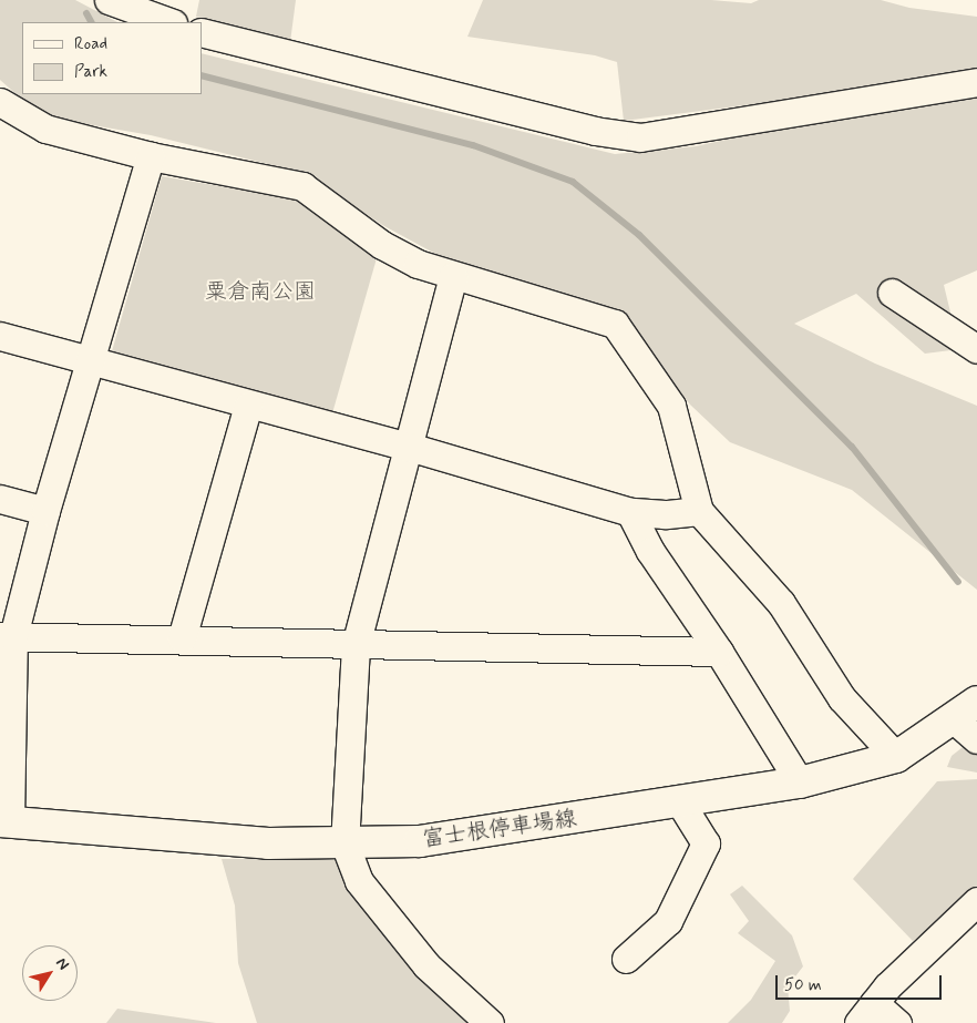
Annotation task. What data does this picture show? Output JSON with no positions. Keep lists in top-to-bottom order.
{
  "streets": {
    "main road": ["富士根停車場線"]
  },
  "parks": ["粟倉南公園"],
  "legend": ["Road", "Park"],
  "scale_bar": "50 m",
  "north": "top right"
}
